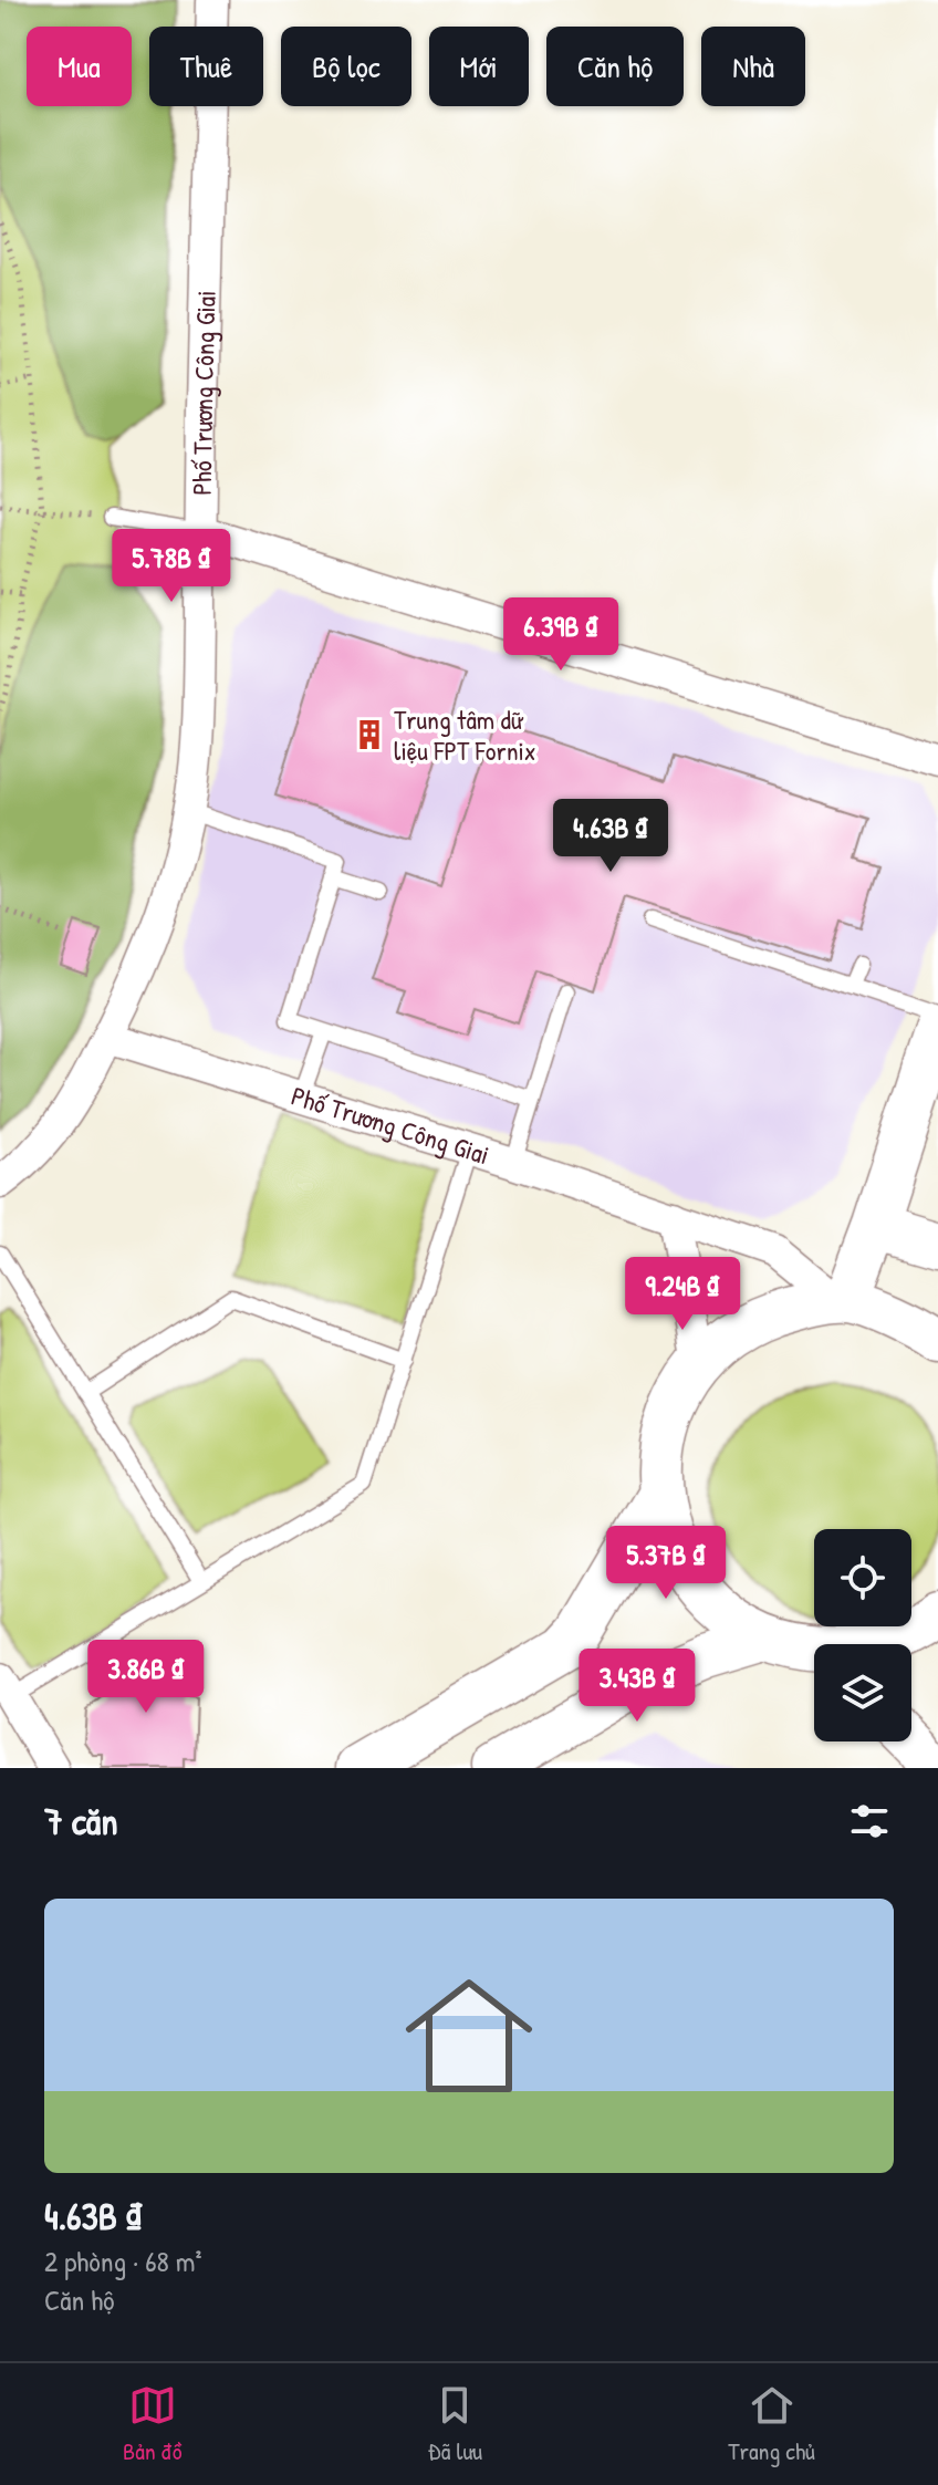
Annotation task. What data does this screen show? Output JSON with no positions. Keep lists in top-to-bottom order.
{
  "streets": {
    "street": ["Phố Trương Công Giai"]
  },
  "places": {
    "building": ["Trung tâm dữ liệu FPT Fornix"]
  },
  "page": {
    "chip": [
      "Mua",
      "Thuê",
      "Bộ lọc",
      "Mới",
      "Căn hộ",
      "Nhà"
    ],
    "price": [
      "5.78B ₫",
      "6.39B ₫",
      "4.63B ₫",
      "9.24B ₫",
      "5.37B ₫",
      "3.86B ₫",
      "3.43B ₫"
    ],
    "heading": "7 căn",
    "list": [
      {
        "name": "4.63B ₫",
        "note": "2 phòng · 68 m² · Căn hộ"
      }
    ],
    "tabs": ["Bản đồ", "Đã lưu", "Trang chủ"]
  }
}
